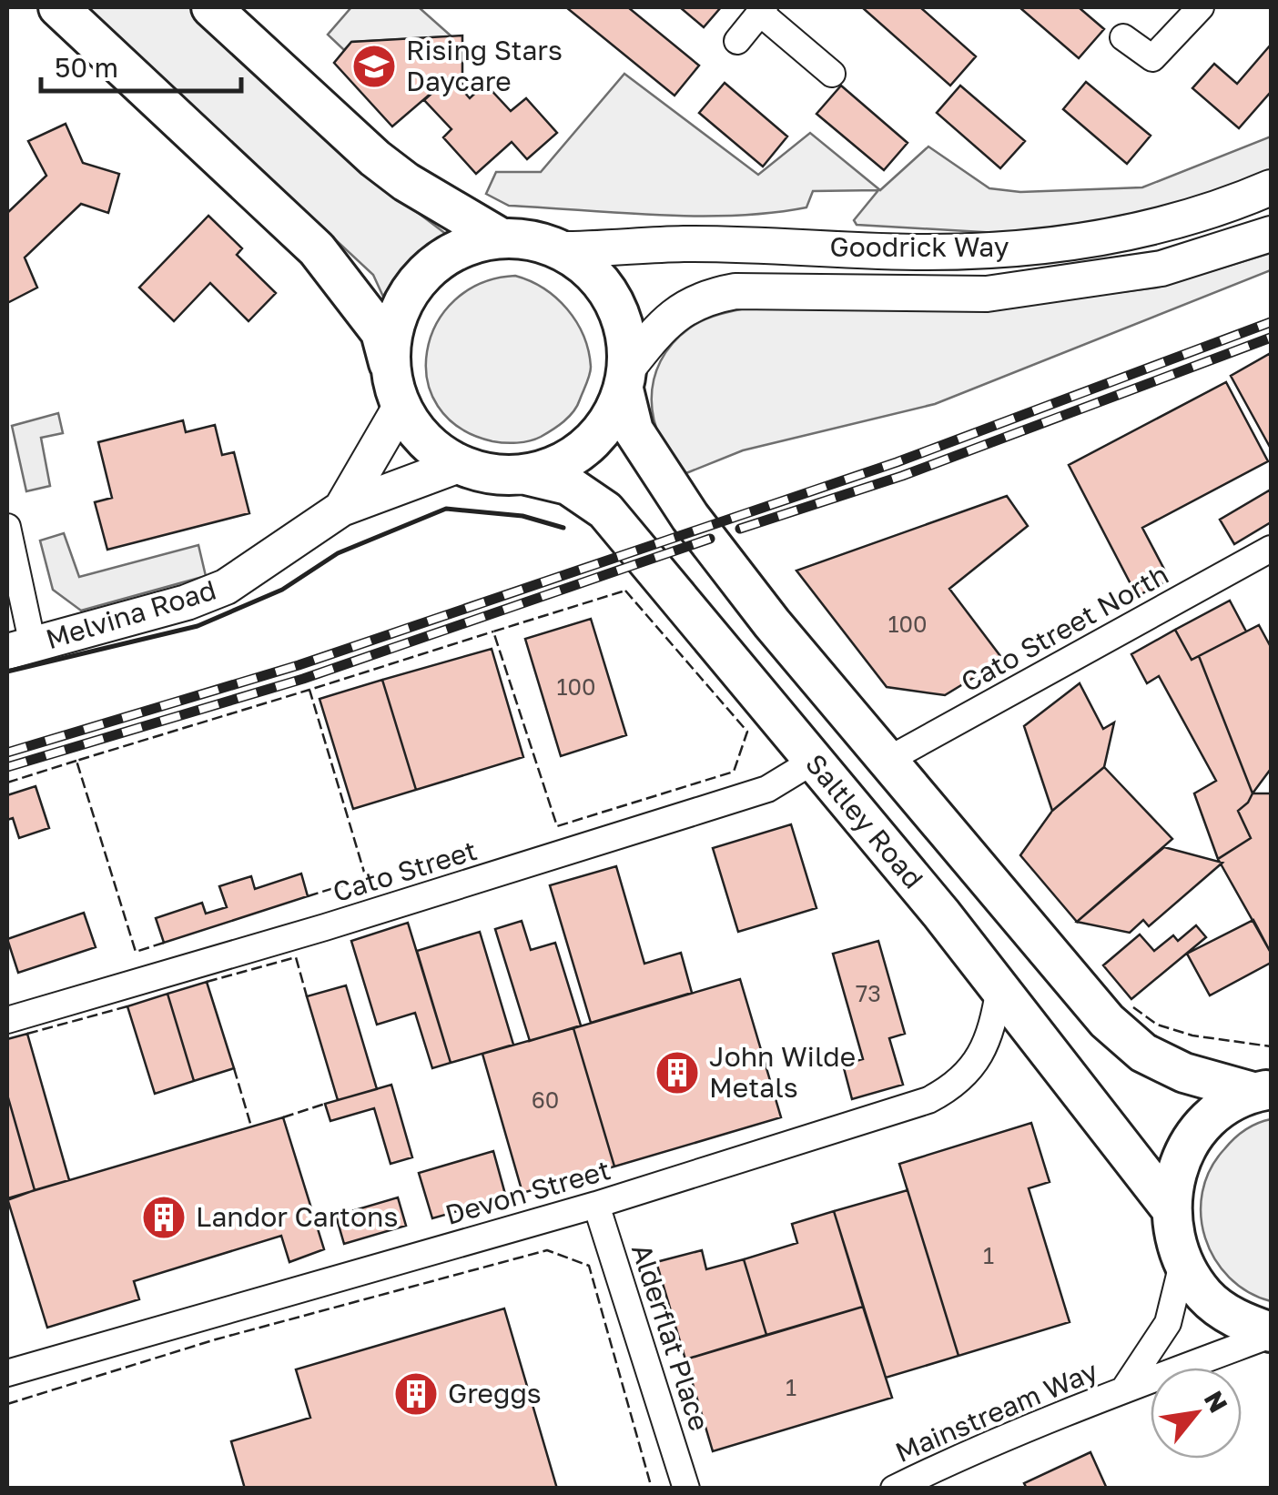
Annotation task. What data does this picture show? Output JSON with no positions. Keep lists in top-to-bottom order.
{
  "streets": {
    "main road": ["Goodrick Way", "Melvina Road", "Saltley Road"],
    "street": [
      "Cato Street North",
      "Cato Street",
      "Devon Street",
      "Alderflat Place",
      "Mainstream Way"
    ]
  },
  "crossings": [
    ["Goodrick Way", "Melvina Road"],
    ["Goodrick Way", "Saltley Road"],
    ["Melvina Road", "Saltley Road"],
    ["Cato Street North", "Saltley Road"],
    ["Saltley Road", "Cato Street"],
    ["Saltley Road", "Devon Street"],
    ["Devon Street", "Alderflat Place"]
  ],
  "places": {
    "school or university": ["Rising Stars Daycare"],
    "building": ["John Wilde Metals", "Landor Cartons", "Greggs"]
  },
  "house_numbers": [
    "100",
    "100",
    "73",
    "60",
    "1",
    "1"
  ],
  "scale_bar": "50 m",
  "north": "top right"
}
